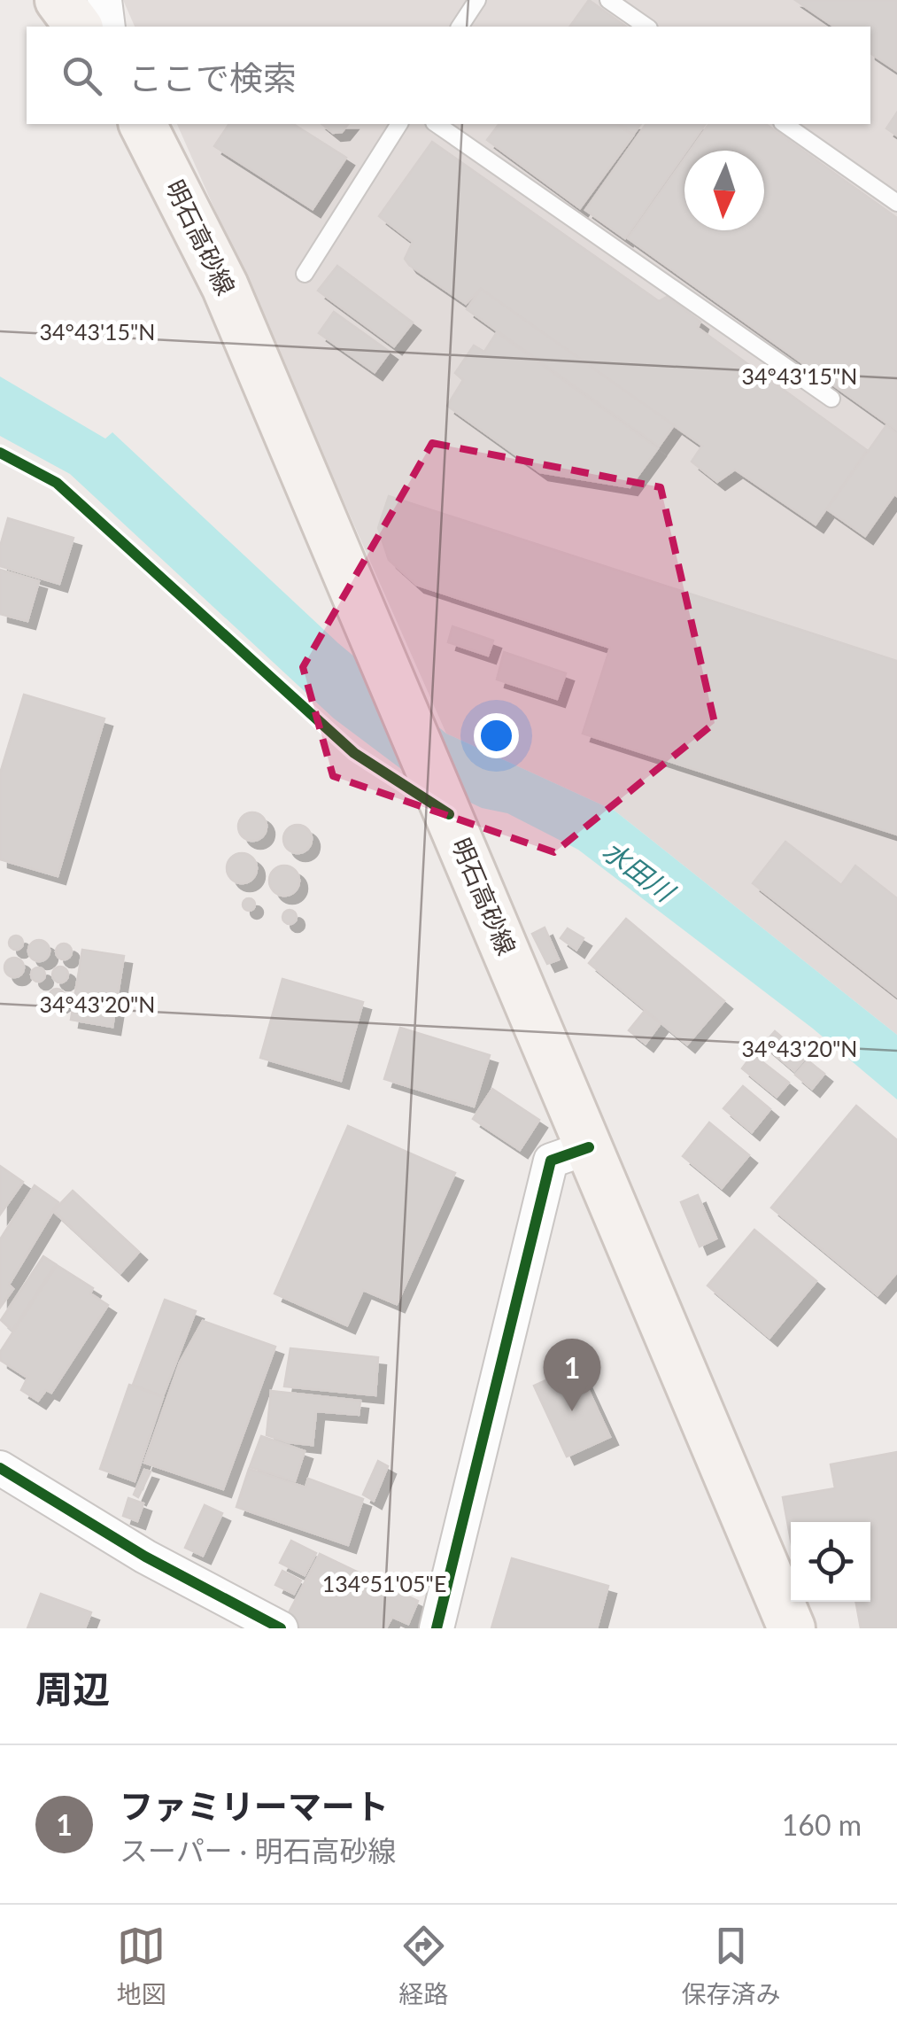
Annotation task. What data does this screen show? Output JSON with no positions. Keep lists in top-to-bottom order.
{
  "streets": {
    "main road": ["明石高砂線"]
  },
  "water": ["水田川"],
  "north": "bottom",
  "page": {
    "search": "ここで検索",
    "pins": "1",
    "heading": "周辺",
    "list": [
      {
        "mark": "1",
        "name": "ファミリーマート",
        "note": "スーパー · 明石高砂線",
        "value": "160 m"
      }
    ],
    "nav": ["地図", "経路", "保存済み"]
  },
  "coordinates": ["34°43'15\"N", "34°43'20\"N", "134°51'05\"E"]
}
